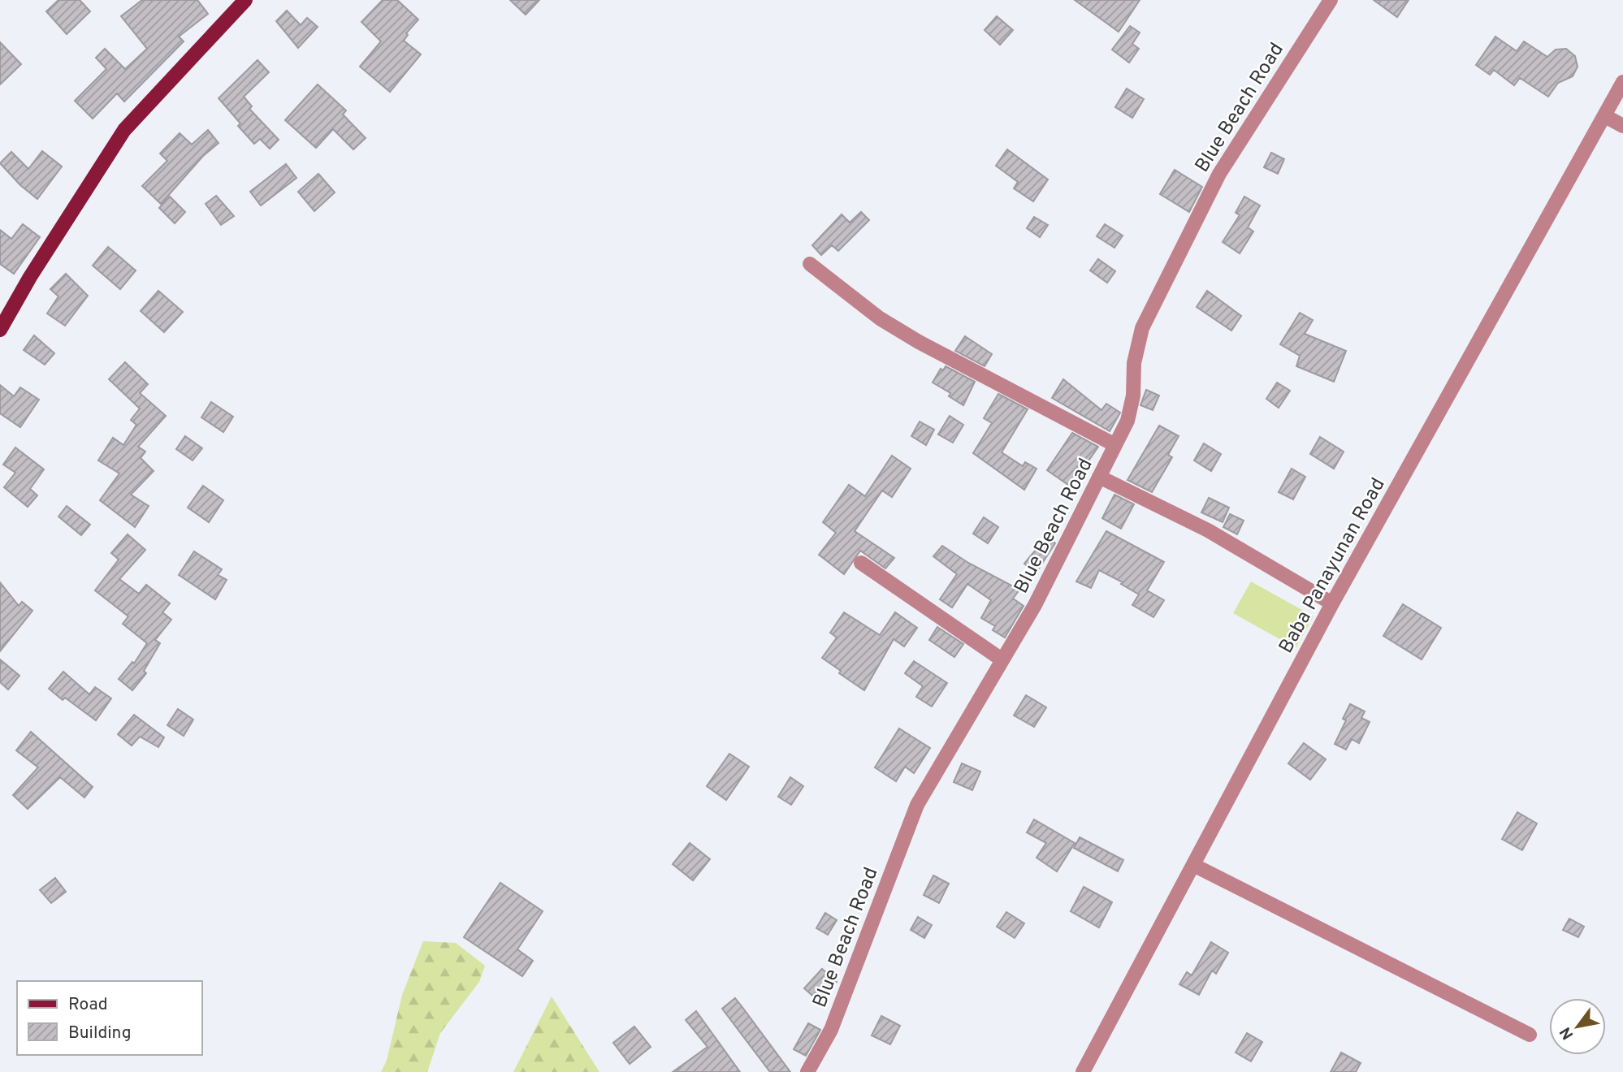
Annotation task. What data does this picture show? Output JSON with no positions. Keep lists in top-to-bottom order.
{
  "streets": {
    "street": ["Blue Beach Road", "Baba Panayunan Road"]
  },
  "legend": ["Road", "Building"],
  "north": "bottom left"
}
